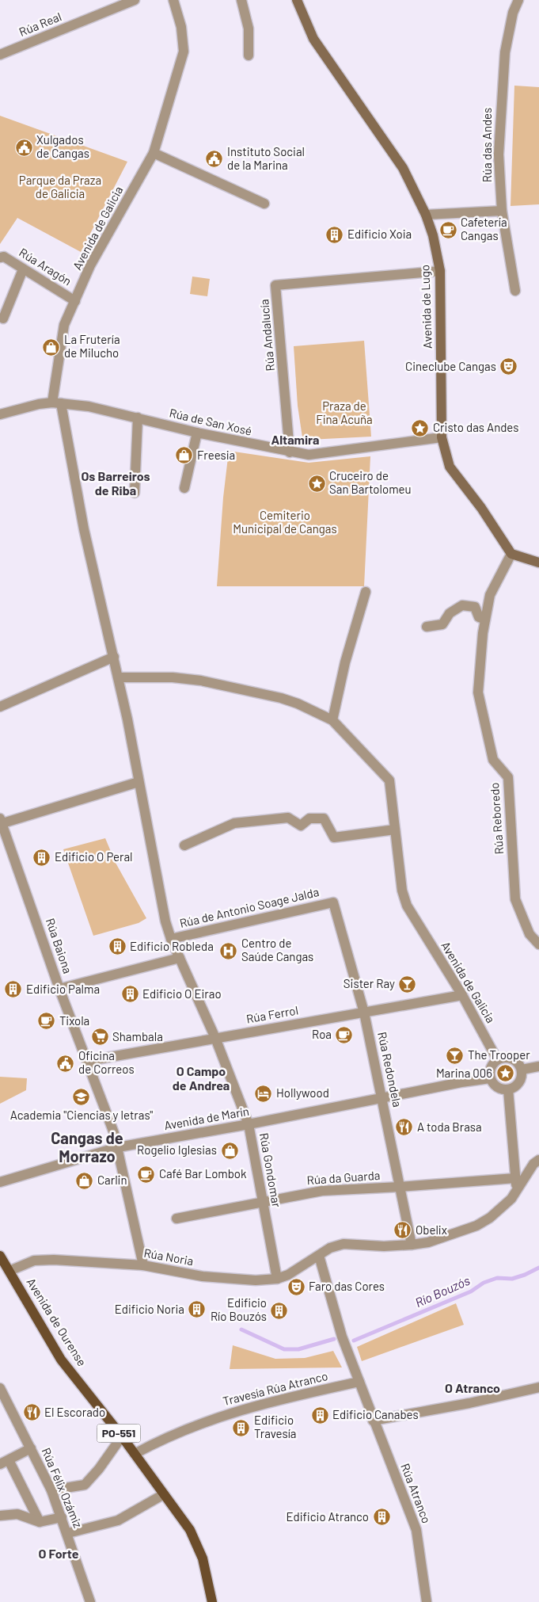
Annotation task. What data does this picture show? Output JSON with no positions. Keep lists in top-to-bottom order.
{
  "streets": {
    "main road": ["Avenida de Ourense", "PO-551"],
    "street": [
      "Rúa Real",
      "Rúa das Andes",
      "Avenida de Galicia",
      "Rúa Aragón",
      "Avenida de Lugo",
      "Rúa Andalucía",
      "Rúa de San Xosé",
      "Rúa Reboredo",
      "Rúa de Antonio Soage Jalda",
      "Rúa Baiona",
      "Rúa Ferrol",
      "Rúa Redondela",
      "Avenida de Marín",
      "Rúa Gondomar",
      "Rúa da Guarda",
      "Rúa Noria",
      "Travesía Rúa Atranco",
      "Rúa Félix Ozámiz",
      "Rúa Atranco"
    ]
  },
  "crossings": [
    ["Avenida de Galicia", "Rúa Aragón"],
    ["Avenida de Galicia", "Rúa de San Xosé"],
    ["Avenida de Galicia", "Rúa Ferrol"],
    ["Avenida de Galicia", "Avenida de Marín"],
    ["Avenida de Galicia", "Rúa Gondomar"],
    ["Avenida de Lugo", "Rúa Andalucía"],
    ["Avenida de Lugo", "Rúa de San Xosé"],
    ["Avenida de Lugo", "Rúa Reboredo"],
    ["Rúa Andalucía", "Rúa de San Xosé"],
    ["Rúa de Antonio Soage Jalda", "Rúa Redondela"],
    ["Rúa de Antonio Soage Jalda", "Rúa Gondomar"],
    ["Rúa Baiona", "Rúa Ferrol"],
    ["Rúa Baiona", "Avenida de Marín"],
    ["Rúa Baiona", "Rúa Noria"],
    ["Rúa Ferrol", "Rúa Redondela"],
    ["Rúa Ferrol", "Rúa Gondomar"],
    ["Rúa Redondela", "Avenida de Marín"],
    ["Rúa Redondela", "Rúa da Guarda"],
    ["Rúa Redondela", "Rúa Noria"],
    ["Avenida de Marín", "Rúa Gondomar"],
    ["Rúa Gondomar", "Rúa da Guarda"],
    ["Rúa Gondomar", "Rúa Noria"],
    ["Rúa Noria", "Avenida de Ourense"],
    ["Rúa Noria", "Rúa Atranco"],
    ["Avenida de Ourense", "Travesía Rúa Atranco"],
    ["Travesía Rúa Atranco", "Rúa Atranco"]
  ],
  "districts": [
    "Altamira",
    "Os Barreiros de Riba",
    "O Campo de Andrea",
    "Cangas de Morrazo",
    "O Atranco",
    "O Forte"
  ],
  "water": ["Río Bouzós"],
  "parks": ["Parque da Praza de Galicia", "Praza de Fina Acuña", "Cemiterio Municipal de Cangas"],
  "places": {
    "public building": ["Xulgados de Cangas", "Instituto Social de la Marina", "Oficina de Correos"],
    "cafe": [
      "Cafetería Cangas",
      "Tixola",
      "Roa",
      "Café Bar Lombok"
    ],
    "building": [
      "Edificio Xoia",
      "Edificio O Peral",
      "Edificio Robleda",
      "Edificio Palma",
      "Edificio O Eirao",
      "Edificio Noria",
      "Edificio Río Bouzós",
      "Edificio Canabes",
      "Edificio Travesía",
      "Edificio Atranco"
    ],
    "shop": [
      "La Frutería de Milucho",
      "Freesia",
      "Rogelio Iglesias",
      "Carlin"
    ],
    "theatre": ["Cineclube Cangas", "Faro das Cores"],
    "place": ["Cristo das Andes", "Cruceiro de San Bartolomeu", "Marina 006"],
    "hospital": ["Centro de Saúde Cangas"],
    "bar": ["Sister Ray", "The Trooper"],
    "supermarket": ["Shambala"],
    "hotel": ["Hollywood"],
    "school or university": ["Academia \"Ciencias y letras\""],
    "restaurant": ["A toda Brasa", "Obelix", "El Escorado"]
  }
}
